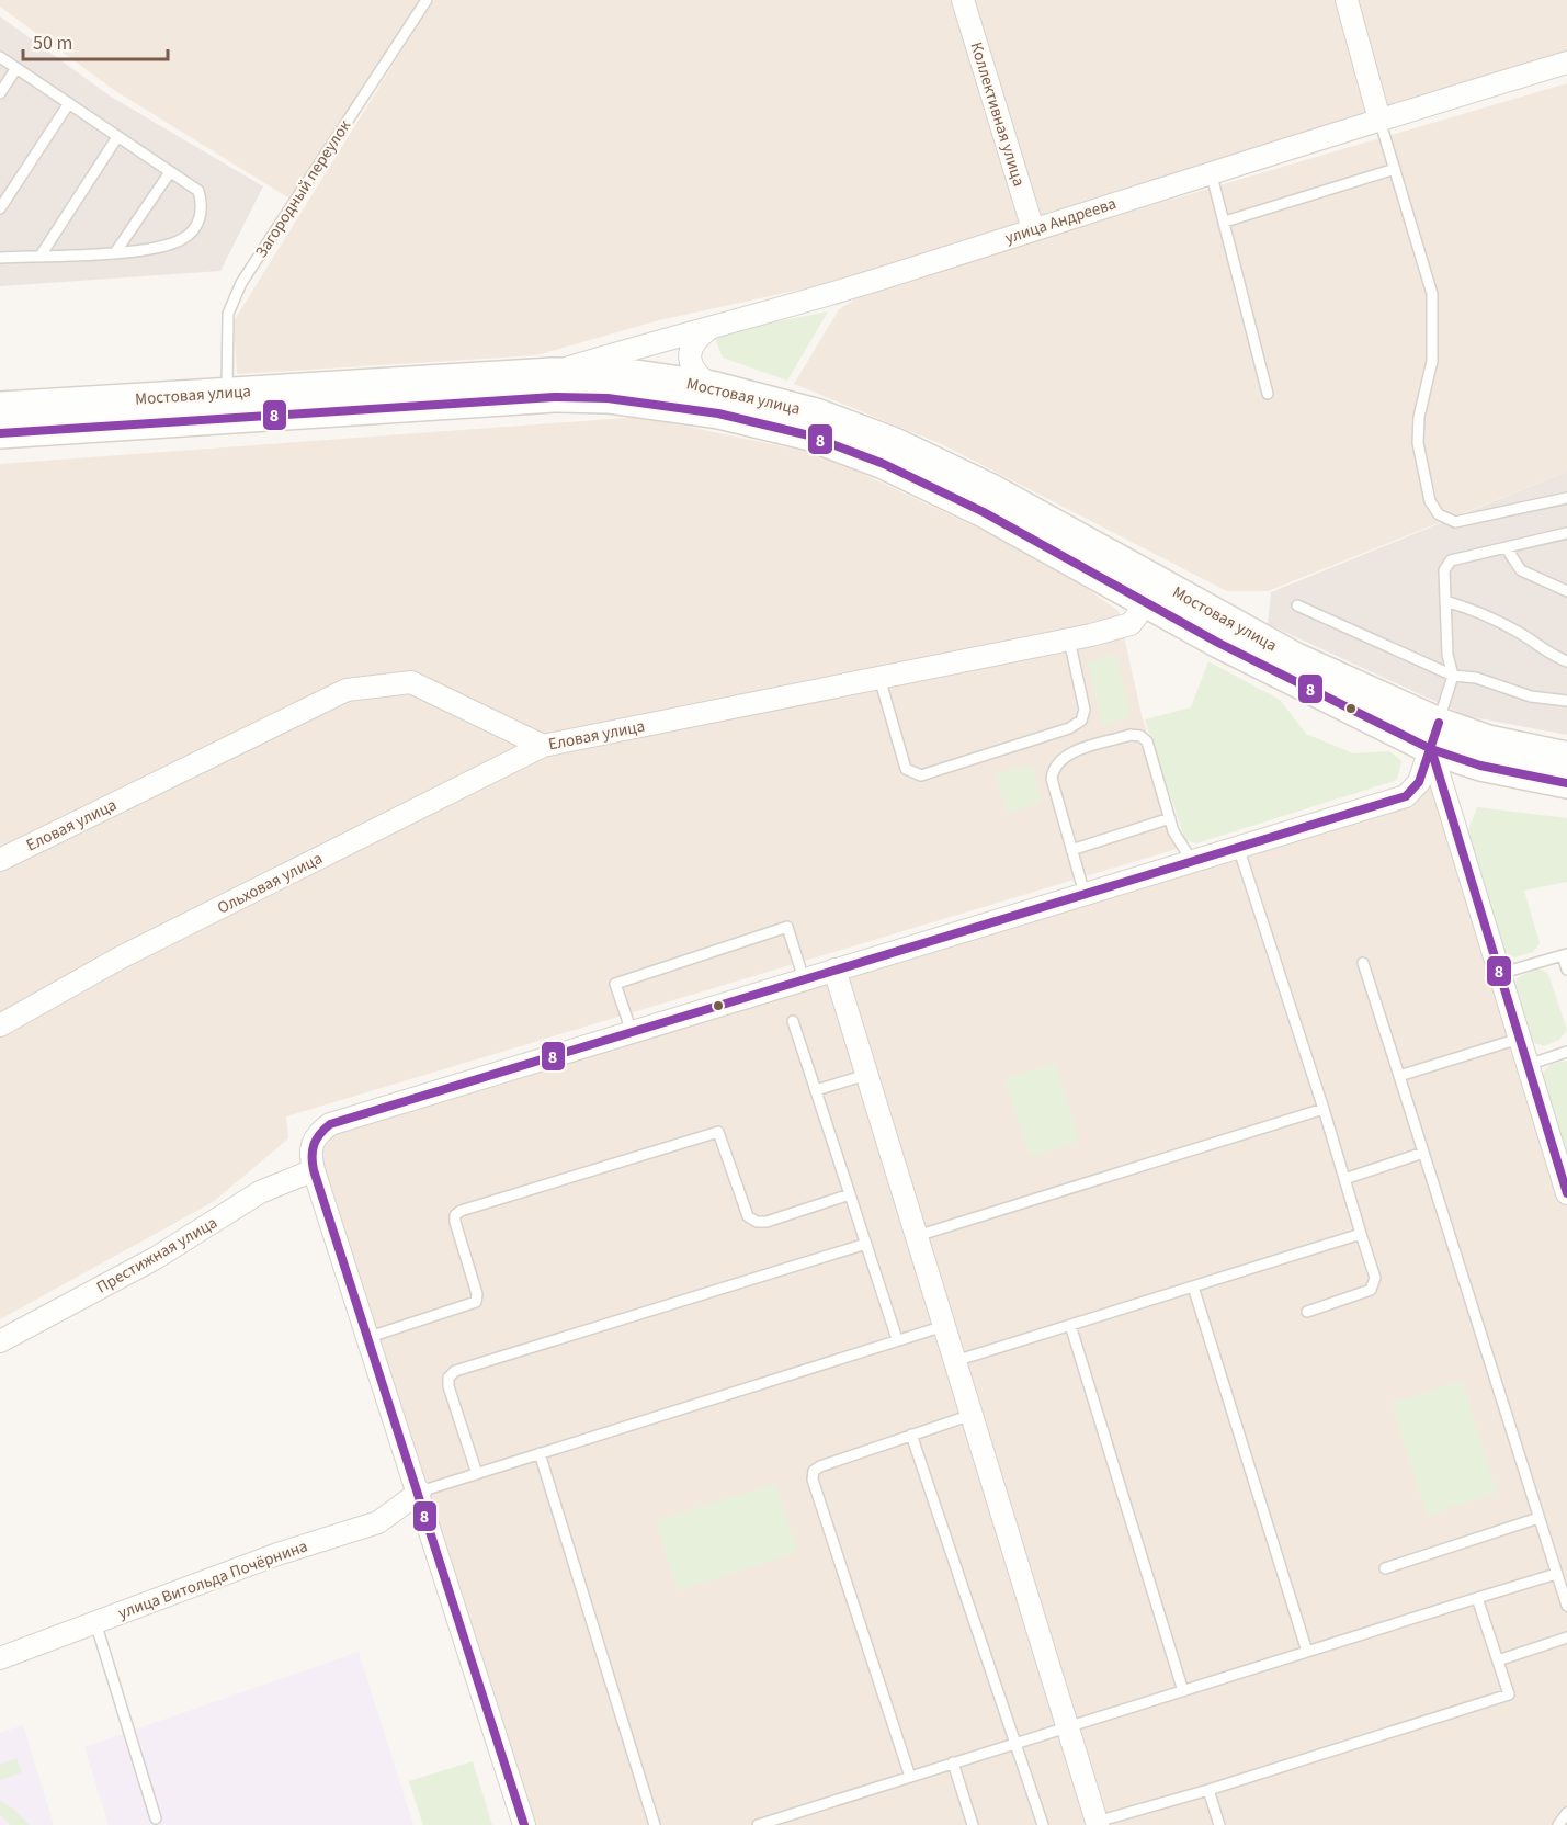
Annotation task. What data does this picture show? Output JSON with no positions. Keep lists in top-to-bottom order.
{
  "streets": {
    "main road": ["Мостовая улица"],
    "street": [
      "Коллективная улица",
      "улица Андреева",
      "Еловая улица",
      "Ольховая улица",
      "Престижная улица",
      "улица Витольда Почёрнина"
    ],
    "lane": ["Загородный переулок"]
  },
  "crossings": [
    ["Коллективная улица", "улица Андреева"],
    ["Загородный переулок", "Мостовая улица"],
    ["улица Андреева", "Мостовая улица"],
    ["Мостовая улица", "Еловая улица"],
    ["Еловая улица", "Ольховая улица"]
  ],
  "lines": ["transit line 8"],
  "scale_bar": "50 m"
}
